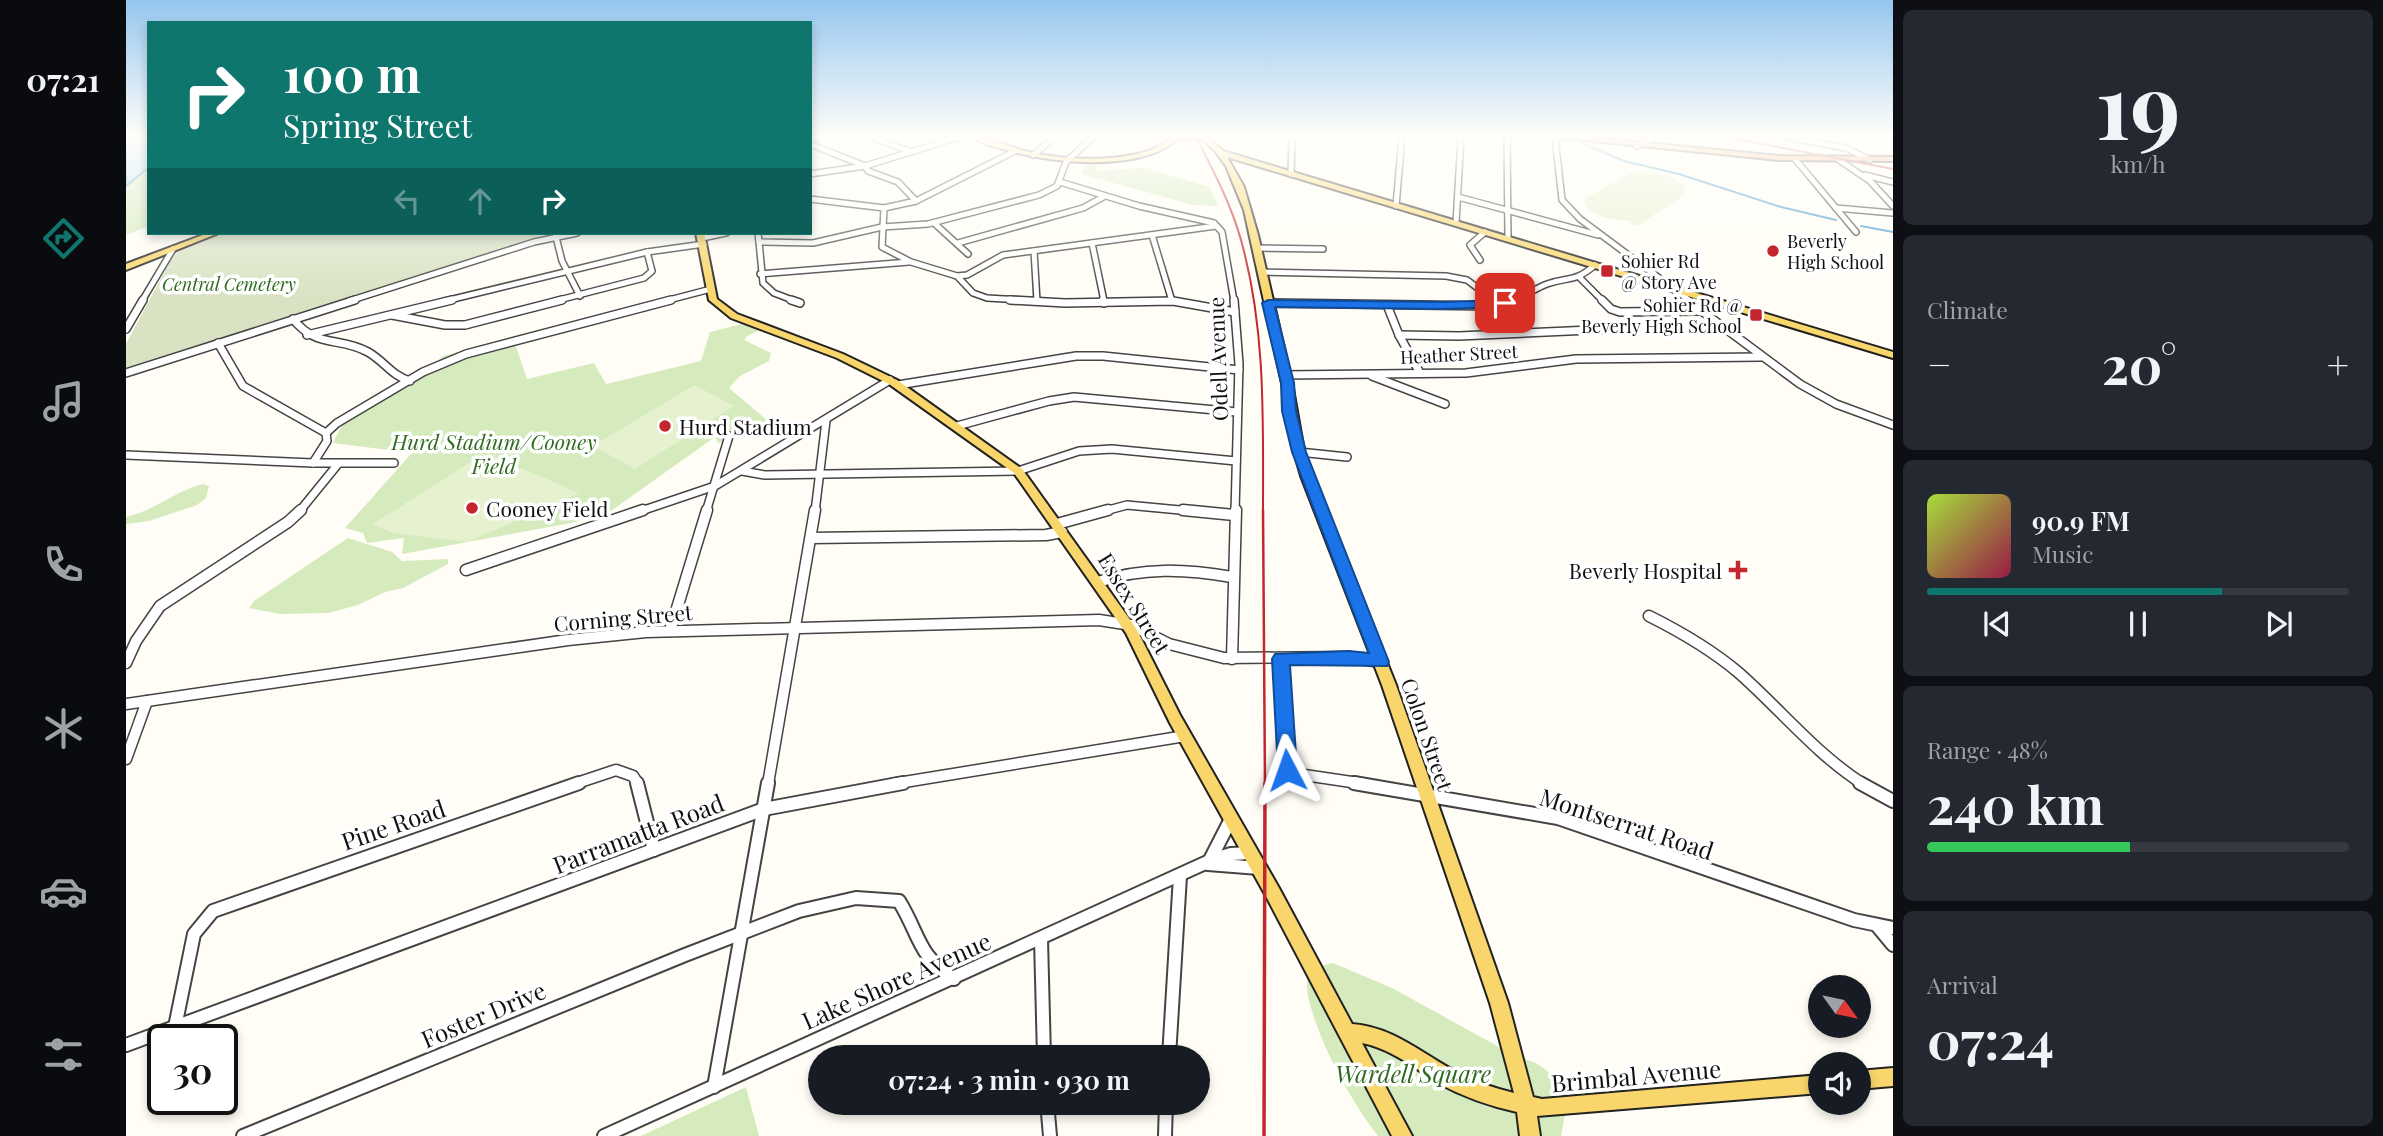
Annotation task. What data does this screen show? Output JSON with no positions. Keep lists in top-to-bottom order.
{
  "streets": {
    "main road": ["Essex Street", "Colon Street", "Brimbal Avenue"],
    "street": [
      "Heather Street",
      "Odell Avenue",
      "Corning Street",
      "Montserrat Road",
      "Pine Road",
      "Parramatta Road",
      "Lake Shore Avenue",
      "Foster Drive"
    ]
  },
  "crossings": [
    ["Heather Street", "Colon Street"],
    ["Essex Street", "Corning Street"],
    ["Essex Street", "Parramatta Road"],
    ["Essex Street", "Lake Shore Avenue"],
    ["Essex Street", "Brimbal Avenue"],
    ["Colon Street", "Montserrat Road"],
    ["Colon Street", "Brimbal Avenue"],
    ["Pine Road", "Parramatta Road"],
    ["Lake Shore Avenue", "Foster Drive"]
  ],
  "parks": ["Central Cemetery", "Hurd Stadium/Cooney Field", "Wardell Square"],
  "places": {
    "other": ["Beverly High School", "Hurd Stadium", "Cooney Field"],
    "transit": ["Sohier Rd @ Story Ave", "Sohier Rd @ Beverly High School"],
    "health": ["Beverly Hospital"]
  },
  "north": "bottom right",
  "page": {
    "tabs": "07:21",
    "tile": [
      ["19", "km/h"],
      "Climate",
      ["Range · 48%", "240 km"],
      ["Arrival", "07:24"]
    ],
    "turn": ["100 m", "Spring Street"],
    "heat": ["−", "20°", "+"],
    "song": ["90.9 FM", "Music"],
    "limit": "30",
    "trip": "07:24 · 3 min · 930 m"
  }
}
